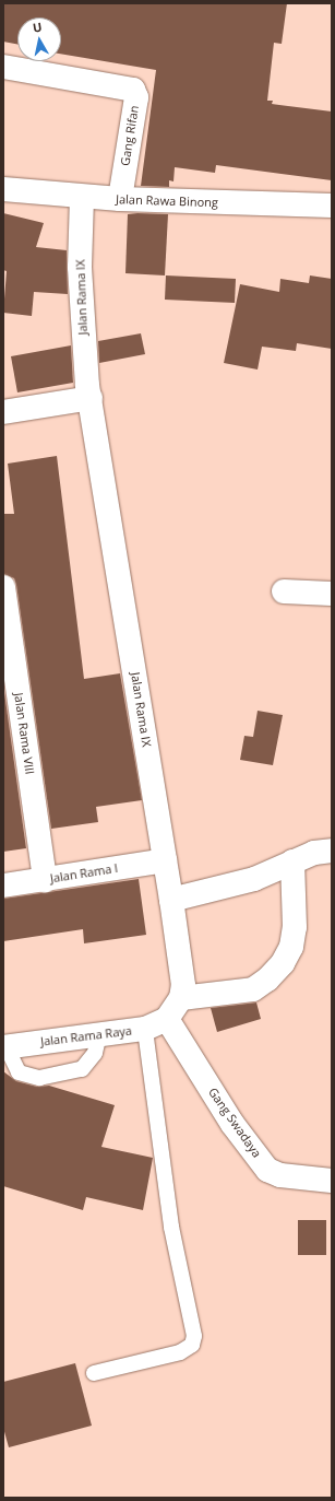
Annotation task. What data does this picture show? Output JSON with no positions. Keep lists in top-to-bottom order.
{
  "streets": {
    "street": [
      "Gang Rifan",
      "Jalan Rawa Binong",
      "Jalan Rama IX",
      "Jalan Rama VIII",
      "Jalan Rama I",
      "Jalan Rama Raya",
      "Gang Swadaya"
    ]
  },
  "crossings": [
    ["Gang Rifan", "Jalan Rawa Binong"],
    ["Jalan Rawa Binong", "Jalan Rama IX"],
    ["Jalan Rama IX", "Jalan Rama I"],
    ["Jalan Rama VIII", "Jalan Rama I"],
    ["Jalan Rama Raya", "Gang Swadaya"]
  ],
  "north": "top"
}
